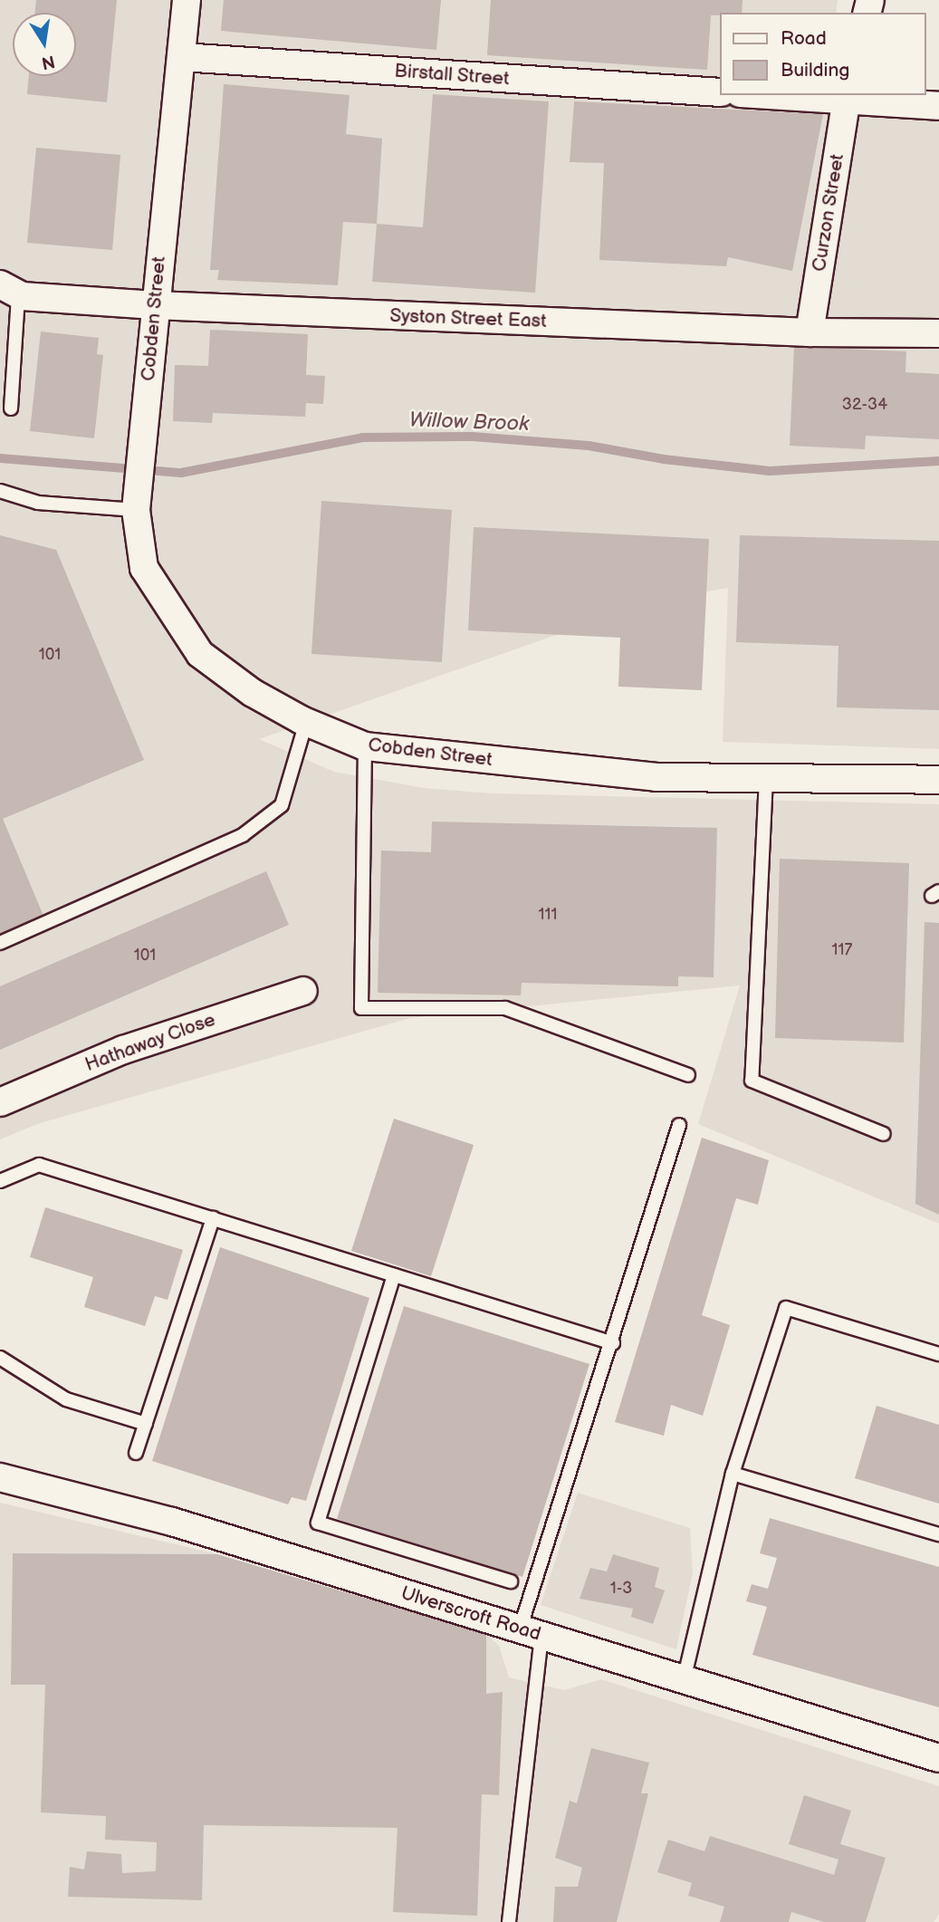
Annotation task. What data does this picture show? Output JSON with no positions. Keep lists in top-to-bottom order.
{
  "streets": {
    "street": [
      "Birstall Street",
      "Curzon Street",
      "Cobden Street",
      "Syston Street East",
      "Hathaway Close",
      "Ulverscroft Road"
    ]
  },
  "crossings": [
    ["Birstall Street", "Cobden Street"],
    ["Curzon Street", "Syston Street East"],
    ["Cobden Street", "Syston Street East"]
  ],
  "water": ["Willow Brook"],
  "house_numbers": [
    "32-34",
    "101",
    "111",
    "117",
    "101",
    "1-3"
  ],
  "legend": ["Road", "Building"],
  "north": "bottom"
}
